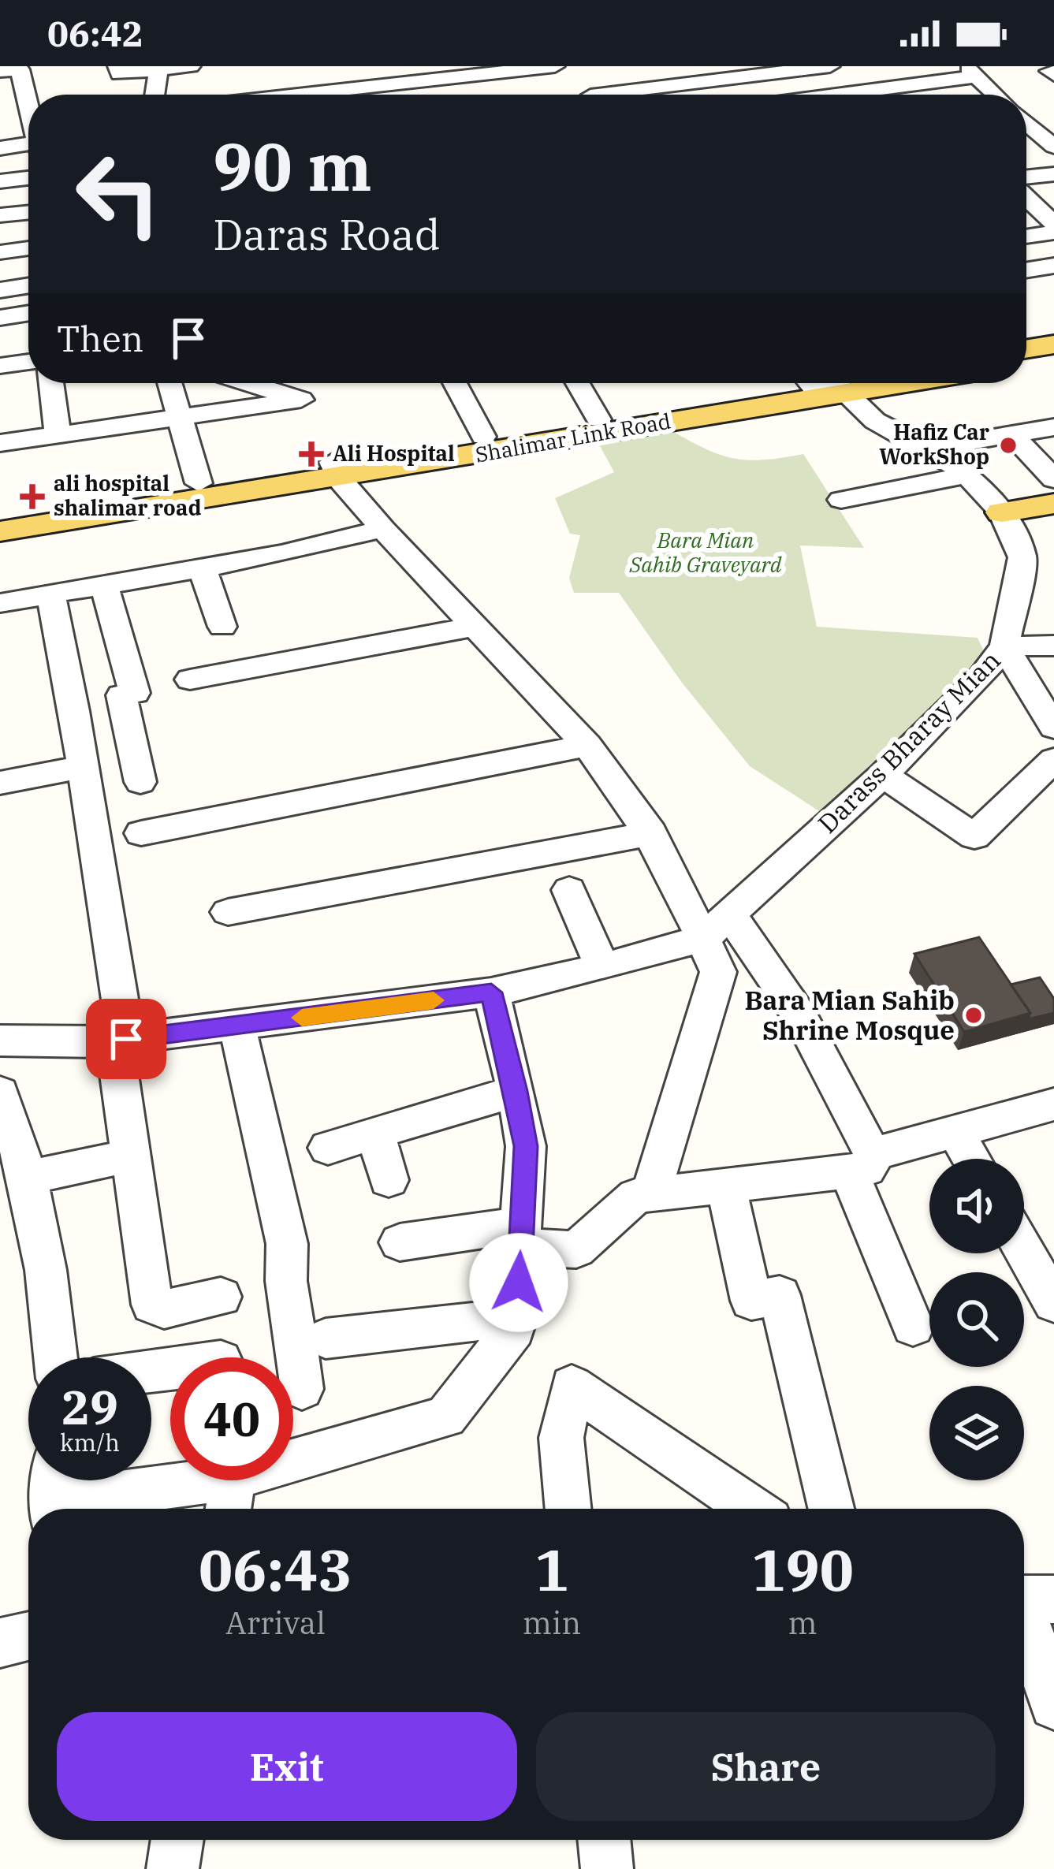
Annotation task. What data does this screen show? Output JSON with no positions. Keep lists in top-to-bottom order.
{
  "streets": {
    "main road": ["Shalimar Link Road"],
    "street": ["Darass Bharay Mian"]
  },
  "crossings": [
    ["Shalimar Link Road", "Darass Bharay Mian"]
  ],
  "parks": ["Bara Mian Sahib Graveyard"],
  "places": {
    "other": ["Hafiz Car WorkShop", "Bara Mian Sahib Shrine Mosque"],
    "health": ["Ali Hospital", "ali hospital shalimar road"]
  },
  "page": {
    "status": "06:42",
    "turn": ["90 m", "Daras Road"],
    "then": "Then",
    "speed": "29 km/h",
    "limit": "40",
    "eta": [
      "06:43",
      "Arrival",
      "1",
      "min",
      "190",
      "m"
    ],
    "buttons": ["Exit", "Share"]
  }
}
